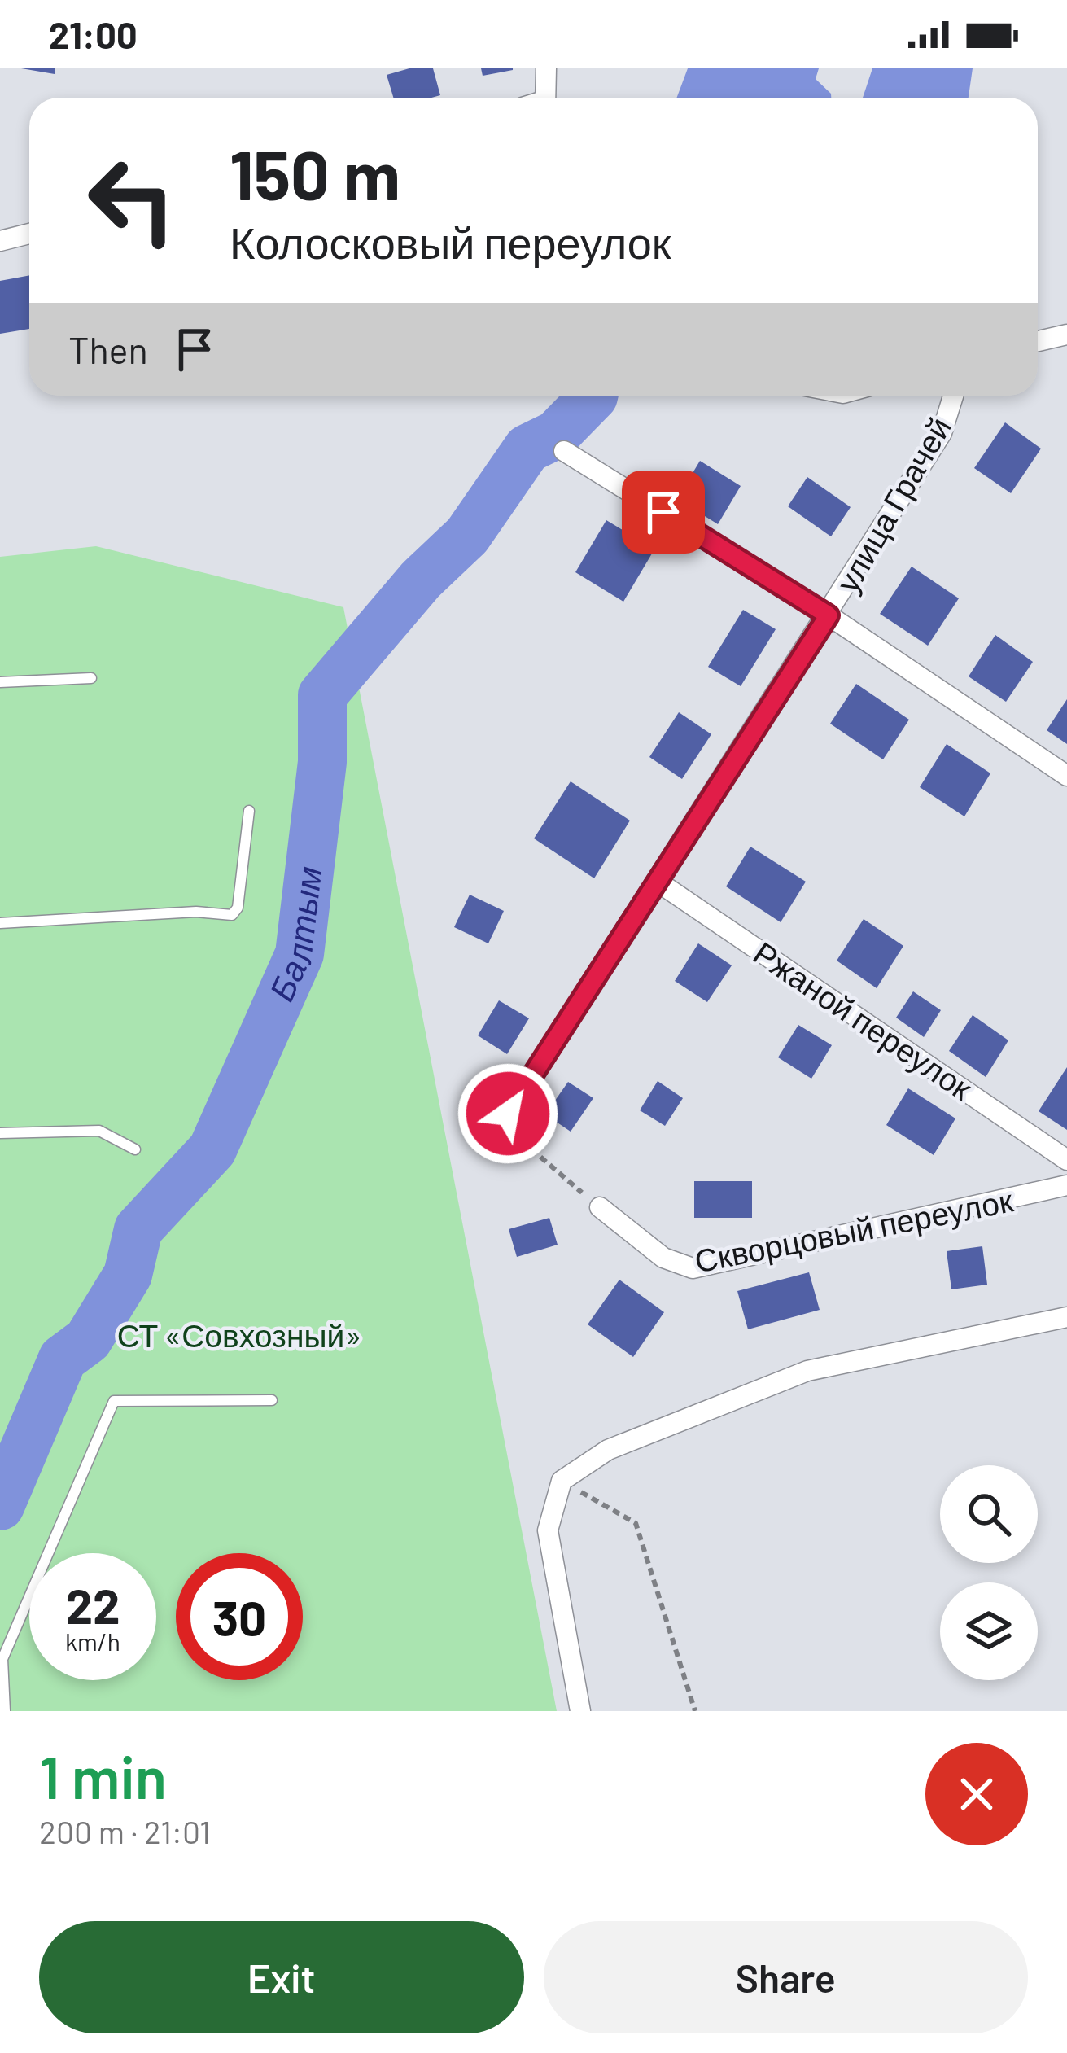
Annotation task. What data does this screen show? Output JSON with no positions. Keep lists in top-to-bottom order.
{
  "streets": {
    "street": ["улица Грачей", "Ржаной переулок", "Скворцовый переулок"]
  },
  "crossings": [
    ["улица Грачей", "Ржаной переулок"]
  ],
  "water": ["Балтым"],
  "parks": ["СТ «Совхозный»"],
  "page": {
    "status": "21:00",
    "turn": ["150 m", "Колосковый переулок"],
    "then": "Then",
    "speed": "22 km/h",
    "limit": "30",
    "heading": ["1 min", "200 m · 21:01"],
    "buttons": ["Exit", "Share"]
  }
}
